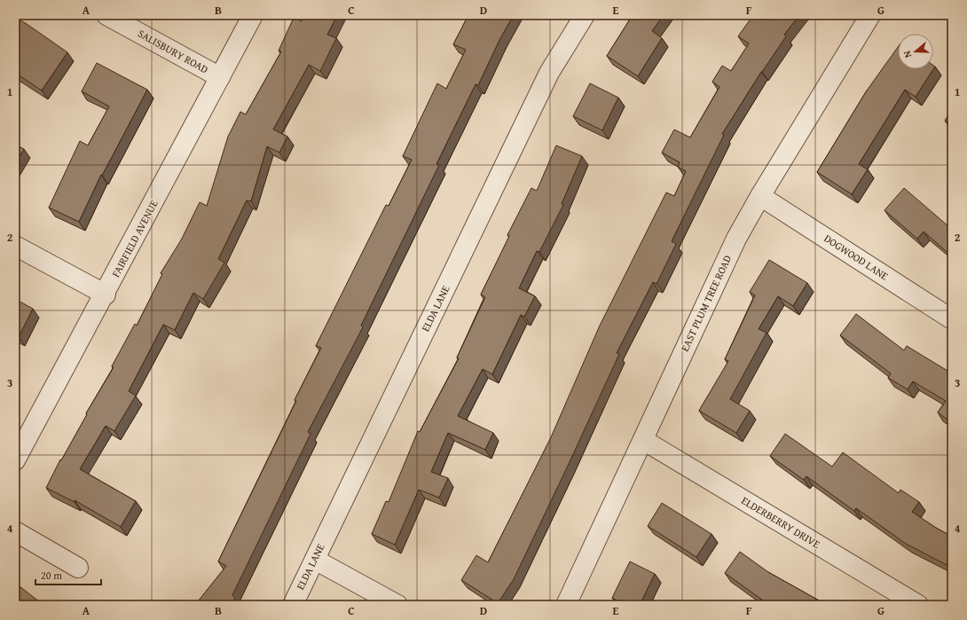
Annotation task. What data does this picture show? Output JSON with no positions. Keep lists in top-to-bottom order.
{
  "streets": {
    "street": [
      "SALISBURY ROAD",
      "FAIRFIELD AVENUE",
      "DOGWOOD LANE",
      "EAST PLUM TREE ROAD",
      "ELDA LANE",
      "ELDERBERRY DRIVE"
    ]
  },
  "crossings": [
    ["SALISBURY ROAD", "FAIRFIELD AVENUE"],
    ["DOGWOOD LANE", "EAST PLUM TREE ROAD"],
    ["EAST PLUM TREE ROAD", "ELDERBERRY DRIVE"]
  ],
  "scale_bar": "20 m",
  "north": "left",
  "grid": {
    "columns": [
      "A",
      "B",
      "C",
      "D",
      "E",
      "F",
      "G"
    ],
    "rows": [
      "1",
      "2",
      "3",
      "4"
    ]
  }
}
